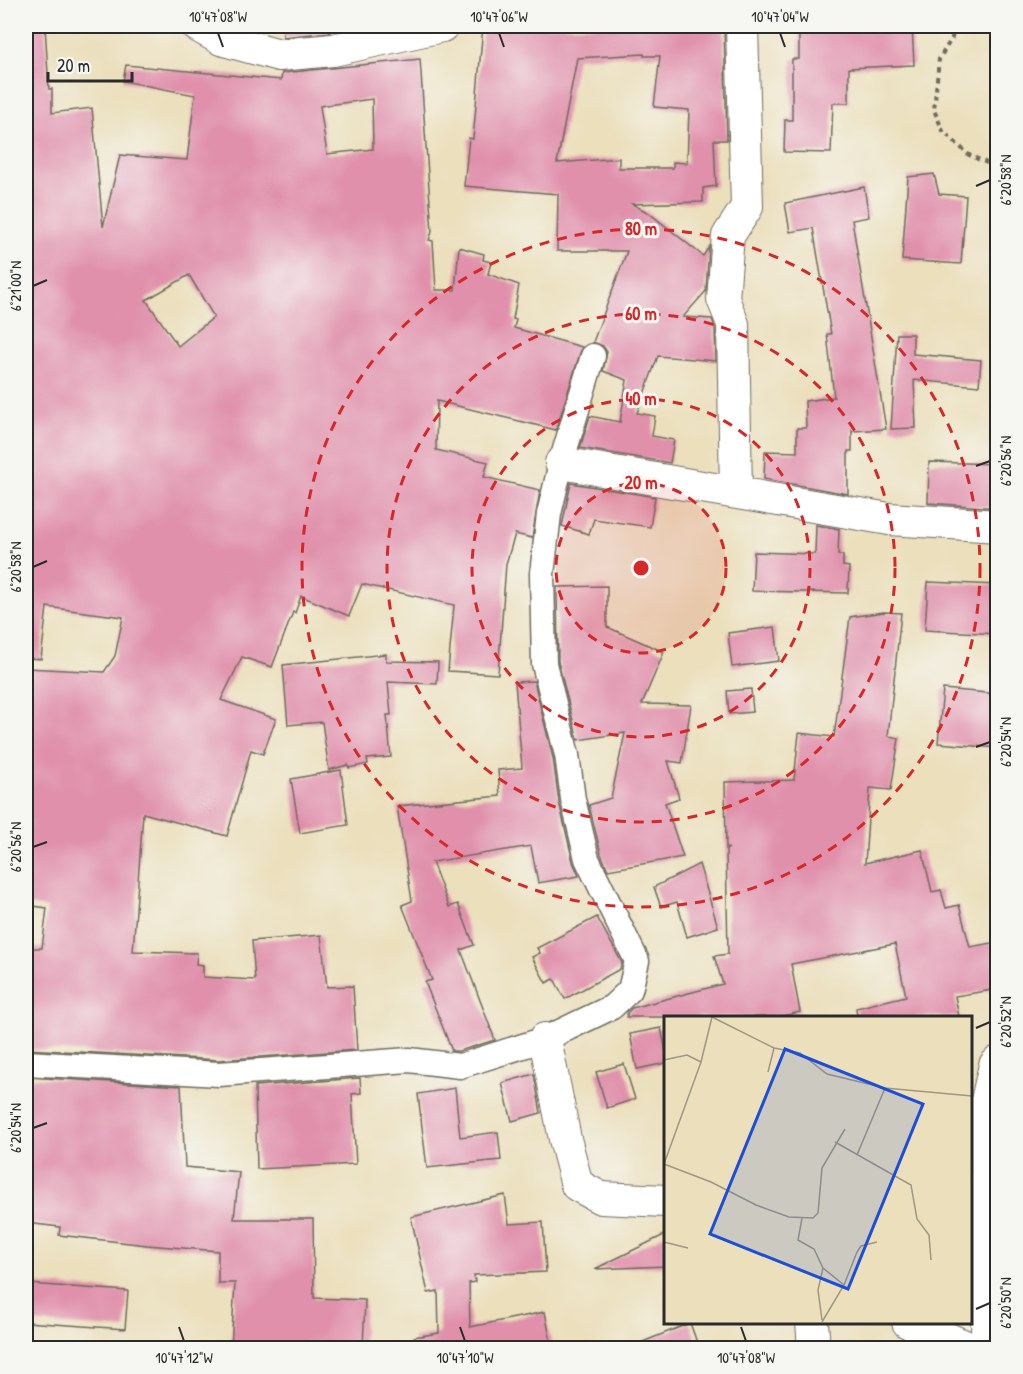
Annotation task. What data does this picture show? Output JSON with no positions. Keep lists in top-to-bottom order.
{
  "scale_bar": "20 m",
  "coordinates": [
    "10°47'08\"W",
    "10°47'06\"W",
    "10°47'04\"W",
    "6°20'58\"N",
    "6°21'00\"N",
    "6°20'56\"N",
    "6°20'54\"N",
    "6°20'52\"N",
    "6°20'50\"N",
    "10°47'12\"W",
    "10°47'10\"W"
  ],
  "rings": [
    "80 m",
    "60 m",
    "40 m",
    "20 m"
  ]
}
